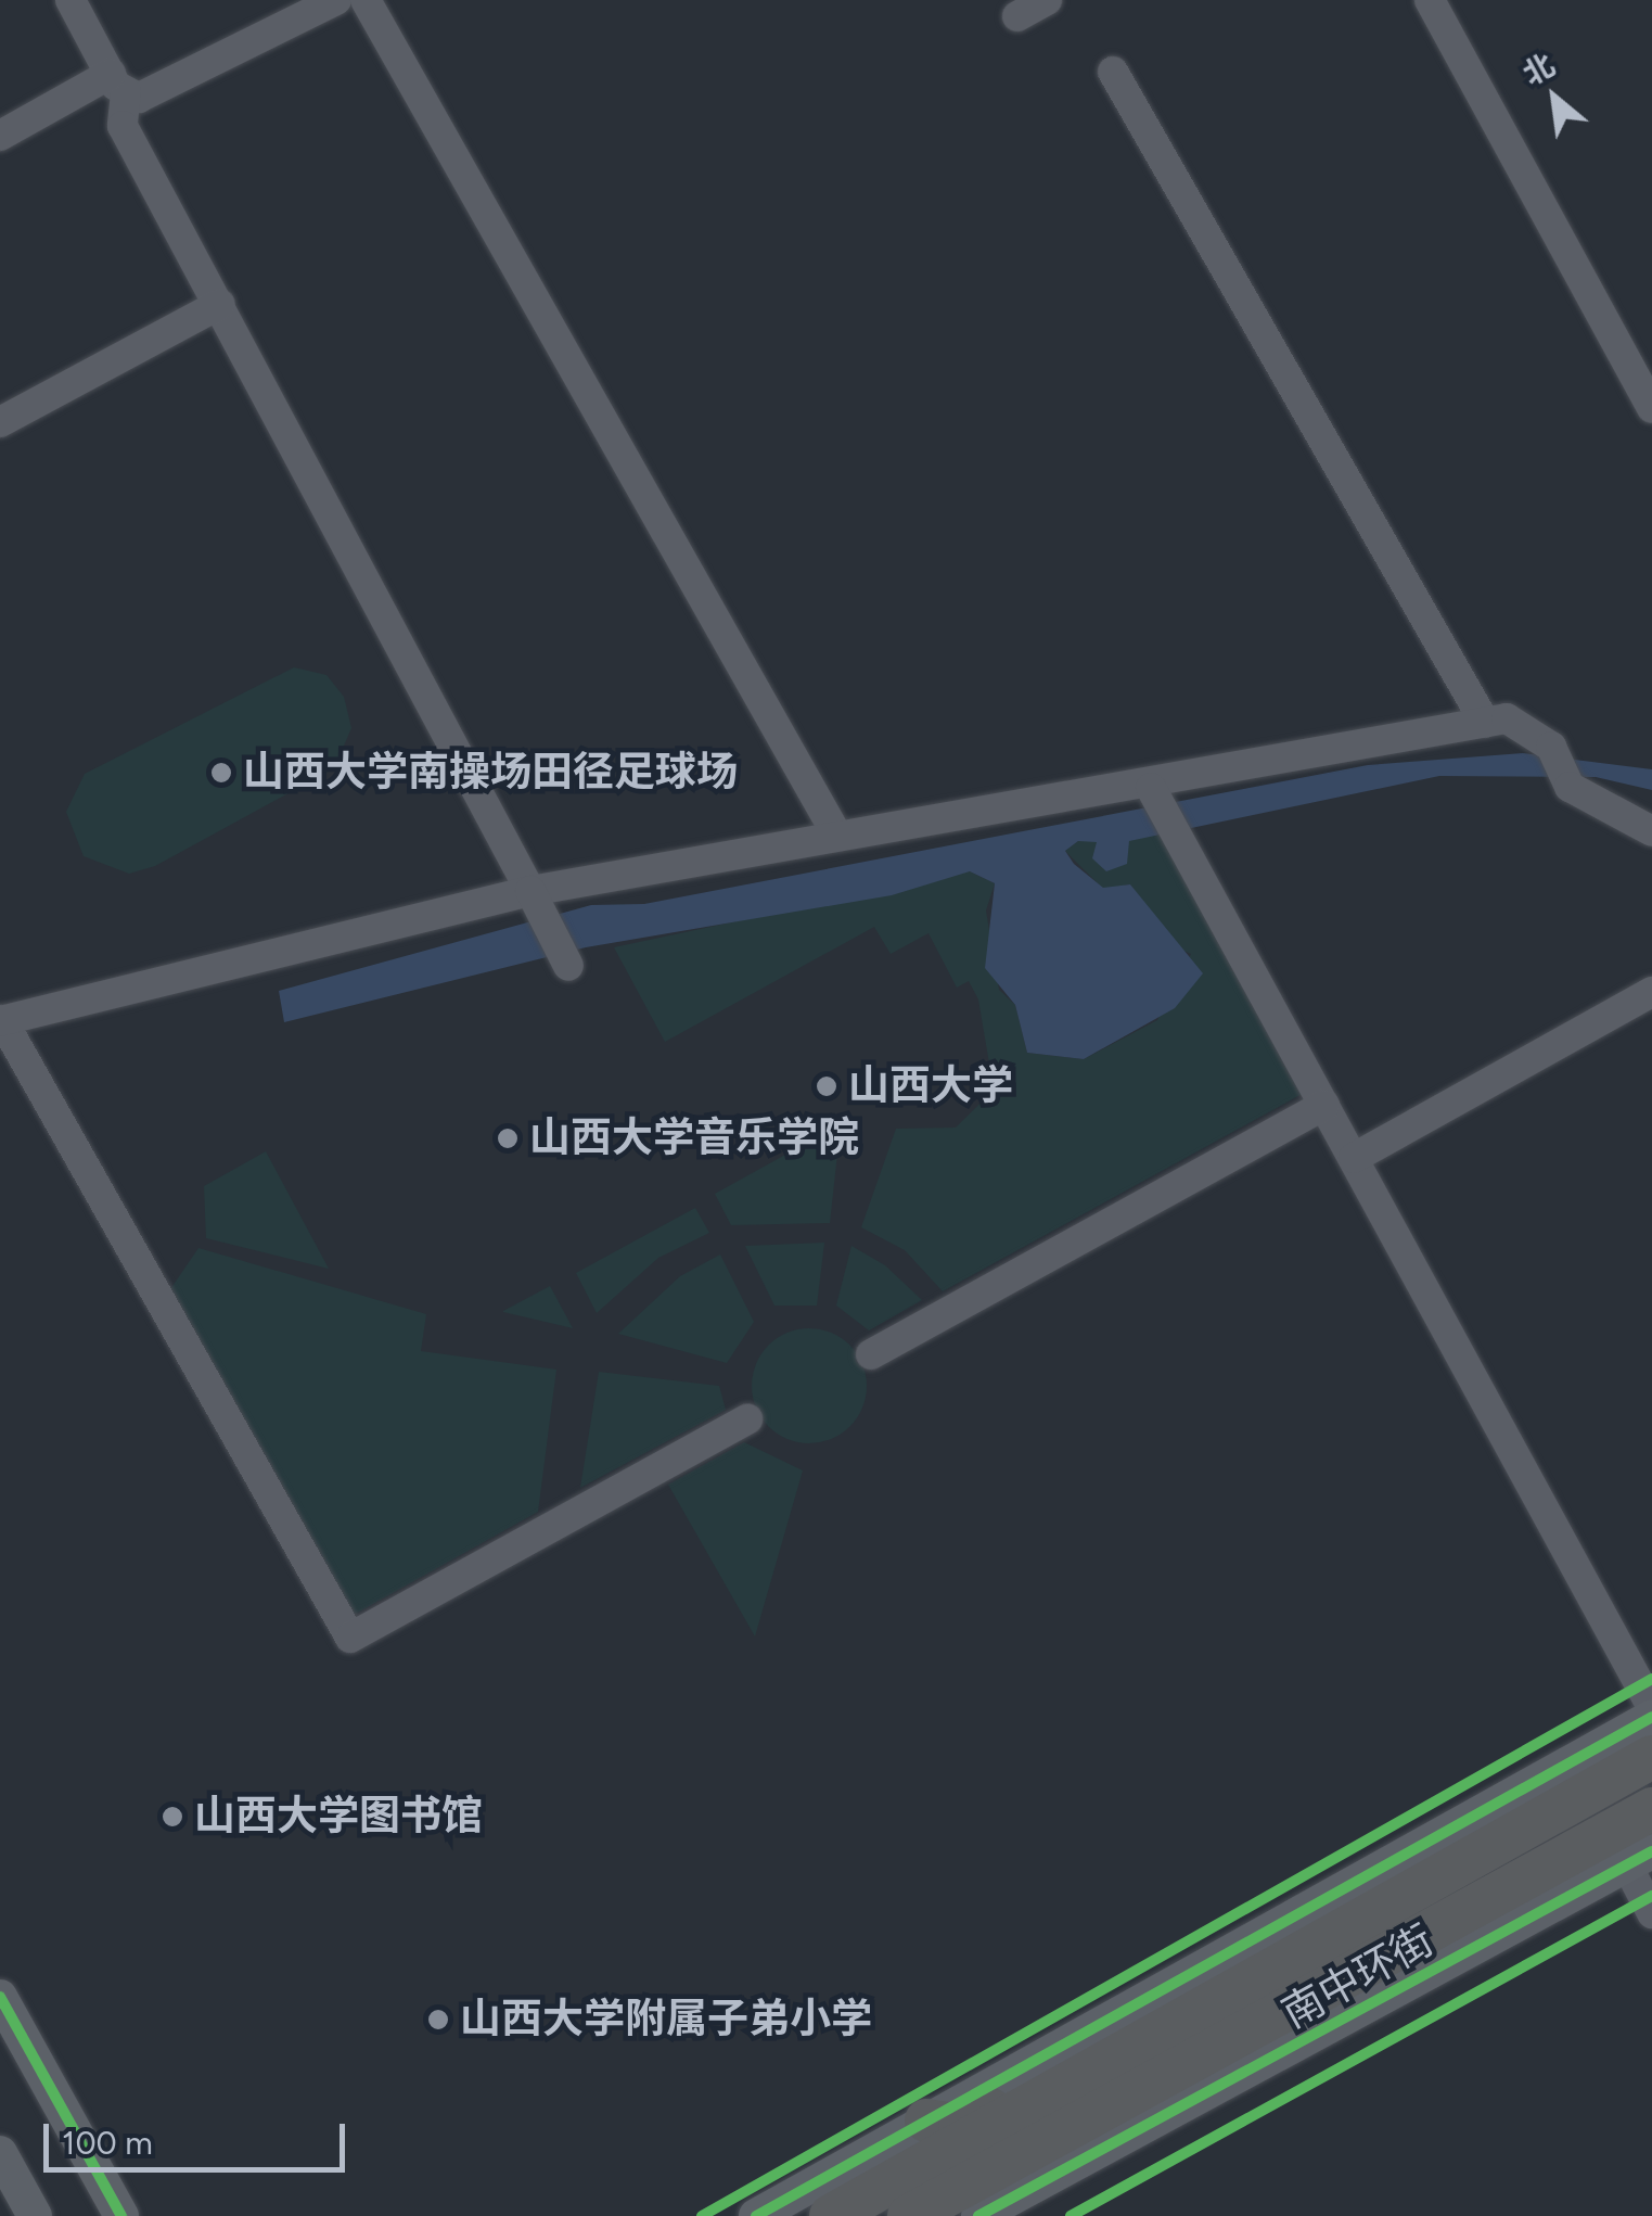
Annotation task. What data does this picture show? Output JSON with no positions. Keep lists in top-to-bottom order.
{
  "streets": {
    "main road": ["南中环街"]
  },
  "places": [
    "山西大学南操场田径足球场",
    "山西大学",
    "山西大学音乐学院",
    "山西大学图书馆",
    "山西大学附属子弟小学"
  ],
  "scale_bar": "100 m",
  "north": "top left"
}
